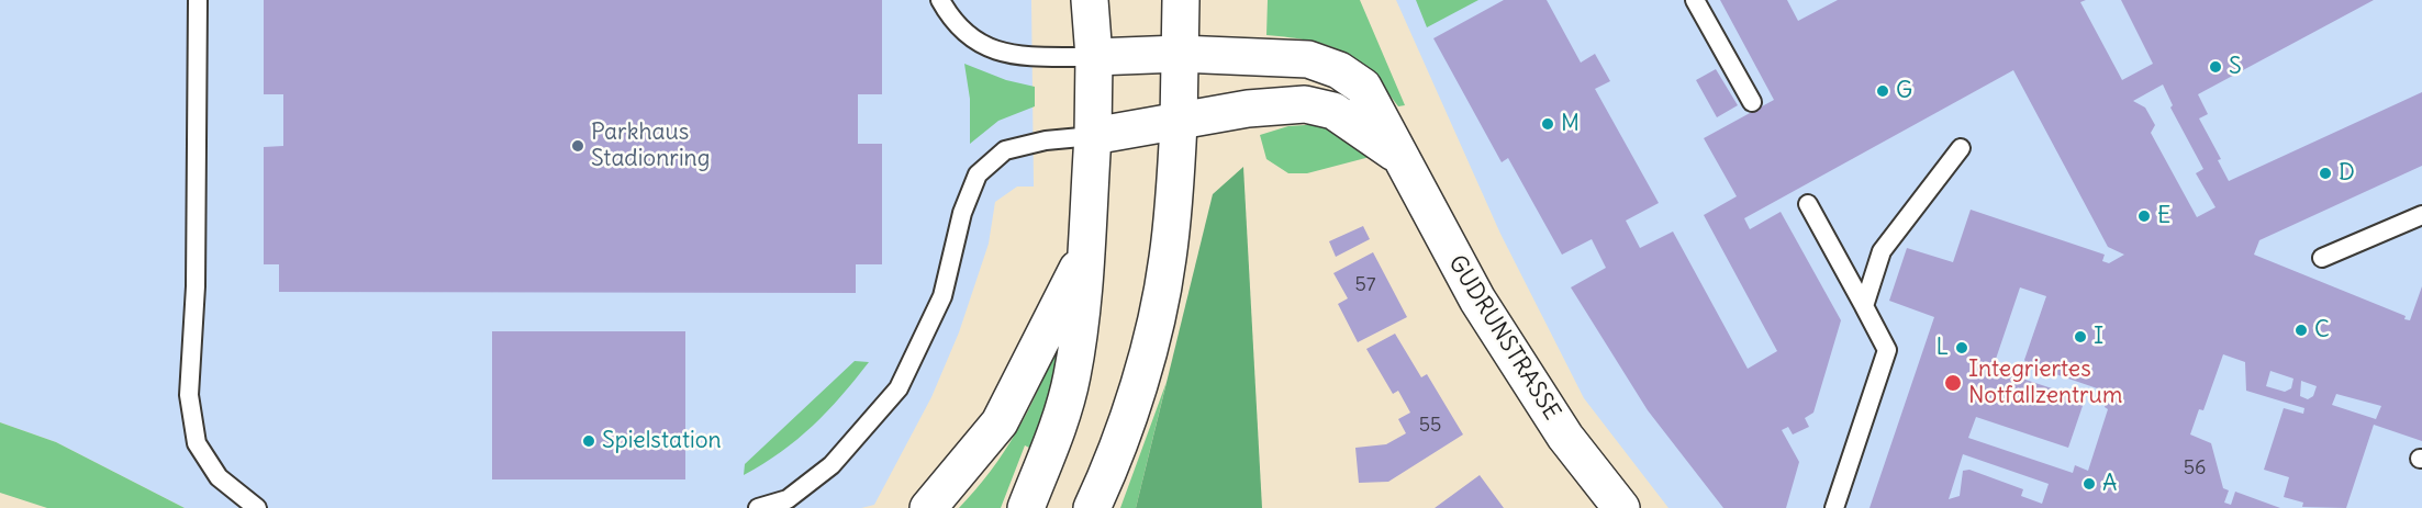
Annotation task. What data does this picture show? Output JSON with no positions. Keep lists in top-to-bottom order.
{
  "streets": {
    "main road": ["GUDRUNSTRASSE"]
  },
  "places": [
    "S",
    "G",
    "M",
    "Parkhaus Stadionring",
    "D",
    "E",
    "C",
    "I",
    "L",
    "Integriertes Notfallzentrum",
    "Spielstation",
    "A"
  ],
  "house_numbers": ["57", "55", "56"]
}
